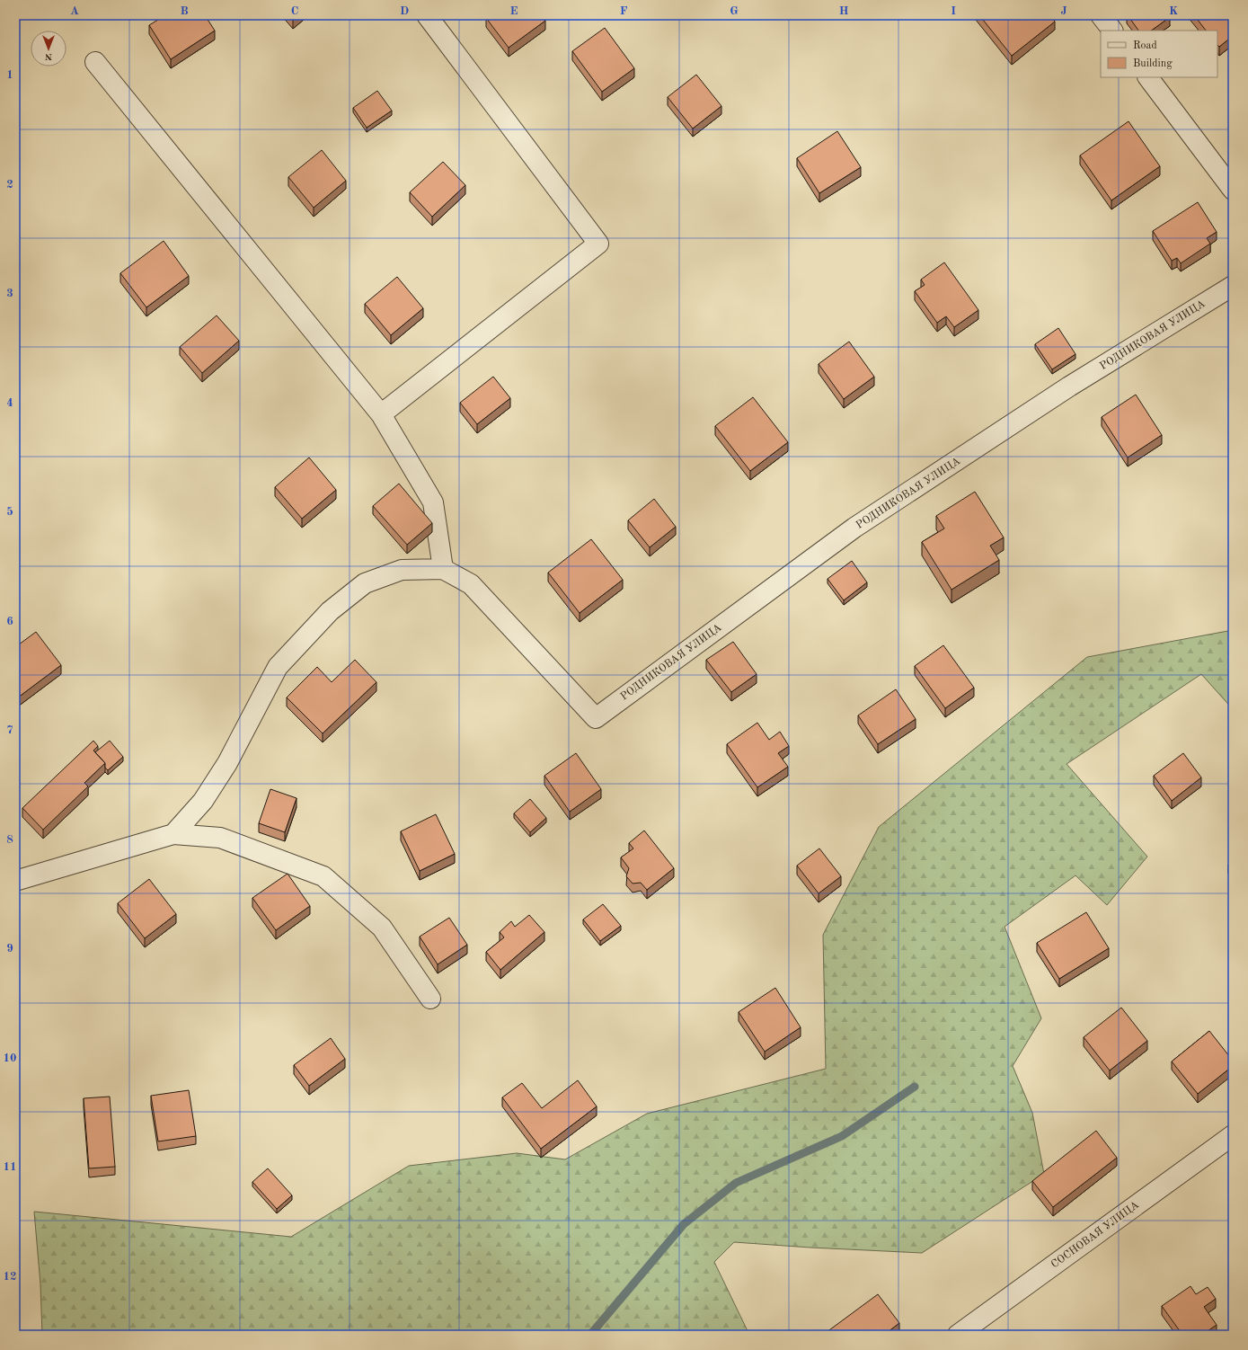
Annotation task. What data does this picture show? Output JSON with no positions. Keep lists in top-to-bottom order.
{
  "streets": {
    "street": ["РОДНИКОВАЯ УЛИЦА", "СОСНОВАЯ УЛИЦА"]
  },
  "legend": ["Road", "Building"],
  "north": "bottom",
  "grid": {
    "columns": [
      "A",
      "B",
      "C",
      "D",
      "E",
      "F",
      "G",
      "H",
      "I",
      "J",
      "K"
    ],
    "rows": [
      "1",
      "2",
      "3",
      "4",
      "5",
      "6",
      "7",
      "8",
      "9",
      "10",
      "11",
      "12"
    ]
  }
}
